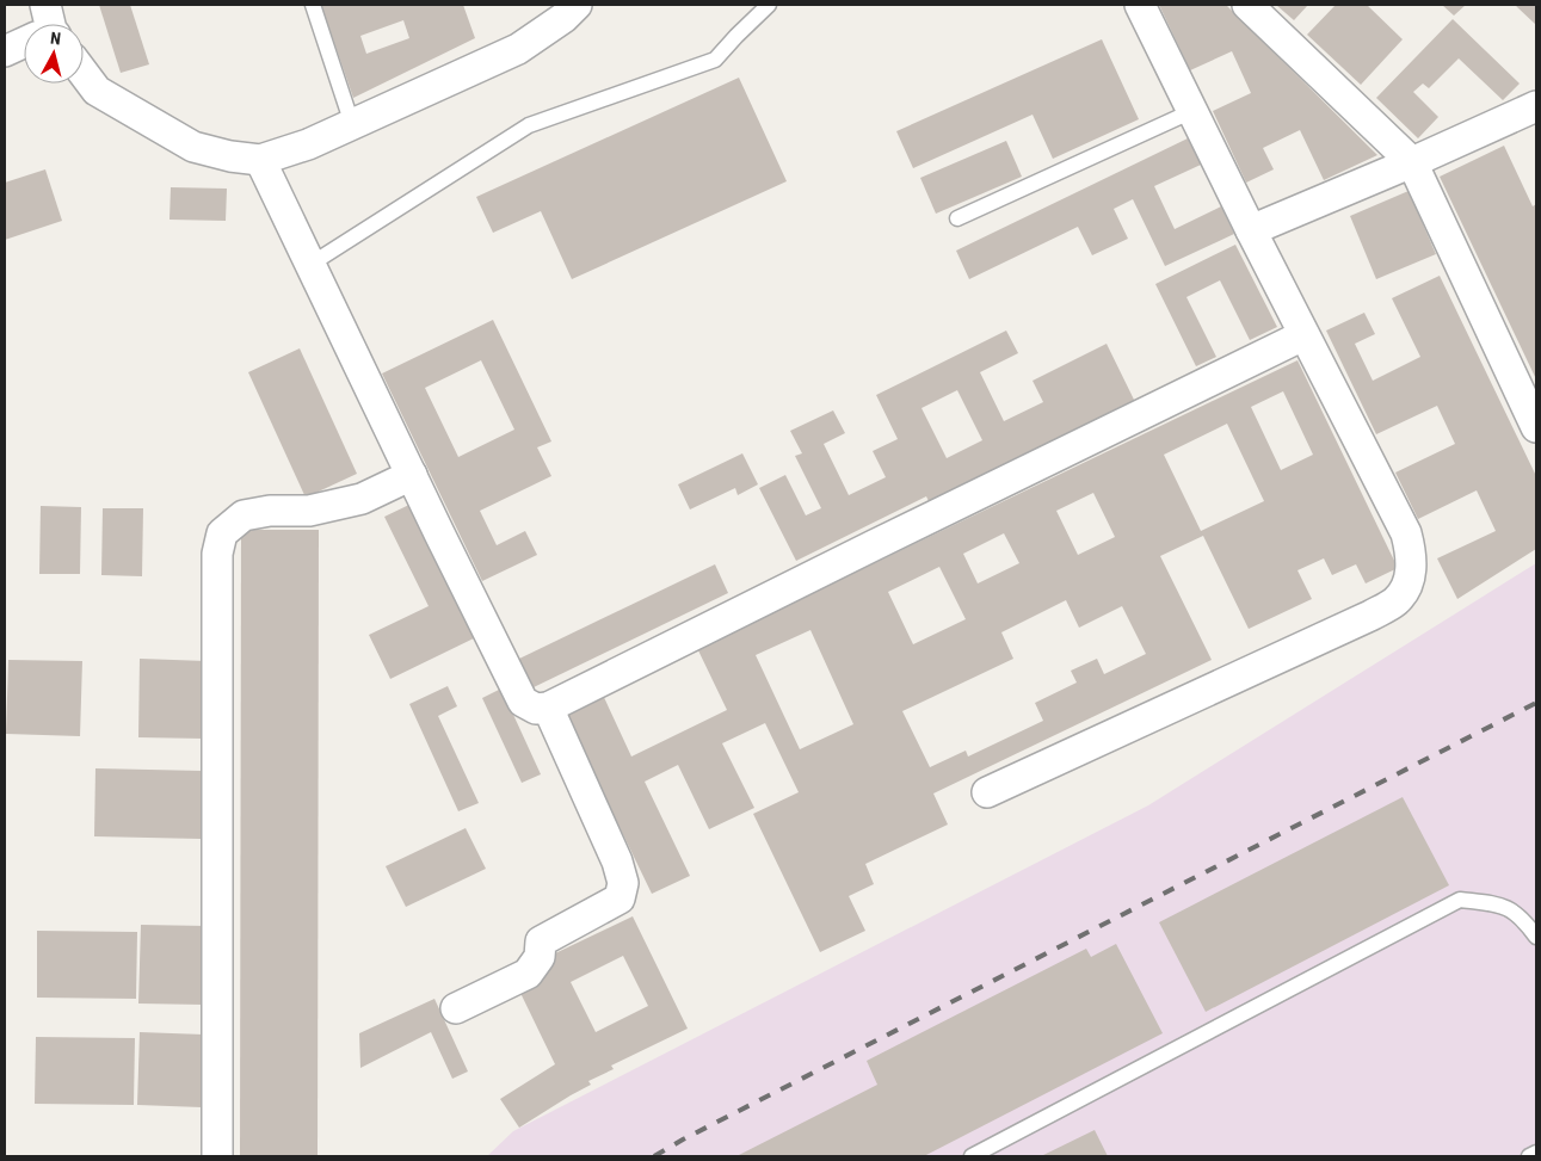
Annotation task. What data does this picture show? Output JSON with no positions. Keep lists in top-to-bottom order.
{
  "north": "top"
}
